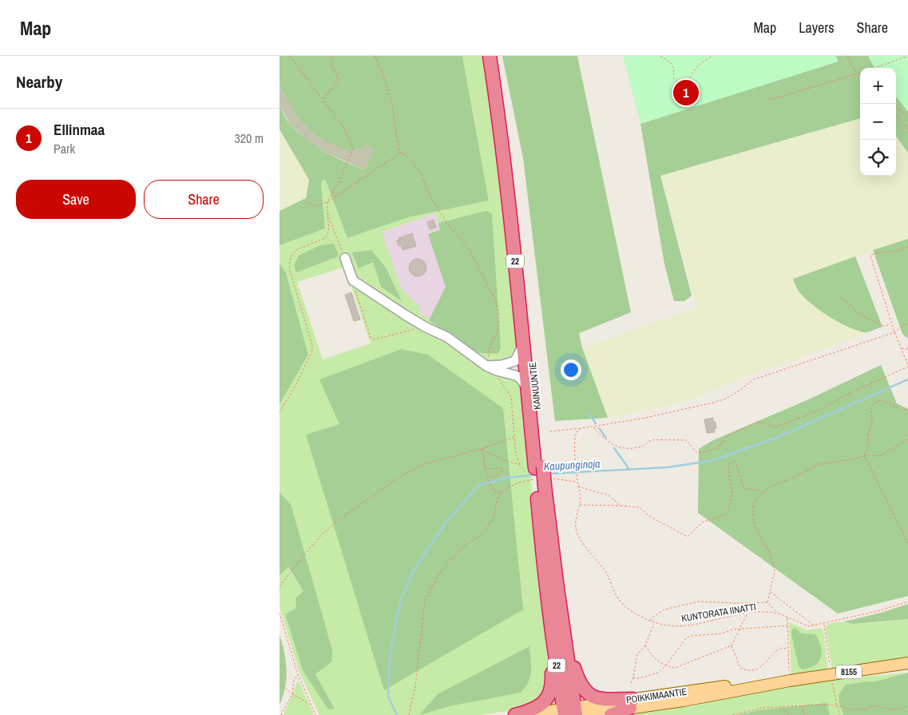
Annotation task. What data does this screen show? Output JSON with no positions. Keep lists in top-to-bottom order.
{
  "streets": {
    "highway": ["22", "KAINUUNTIE"],
    "main road": ["8155", "POIKKIMAANTIE"],
    "path": ["KUNTORATA IINATTI"]
  },
  "crossings": [
    ["KAINUUNTIE", "POIKKIMAANTIE"]
  ],
  "water": ["Kaupunginoja"],
  "page": {
    "header": "Map",
    "nav": ["Map", "Layers", "Share"],
    "heading": "Nearby",
    "map_buttons": ["+", "−"],
    "pins": "1",
    "list": [
      {
        "mark": "1",
        "name": "Ellinmaa",
        "note": "Park",
        "value": "320 m"
      }
    ],
    "buttons": ["Save", "Share"]
  }
}
